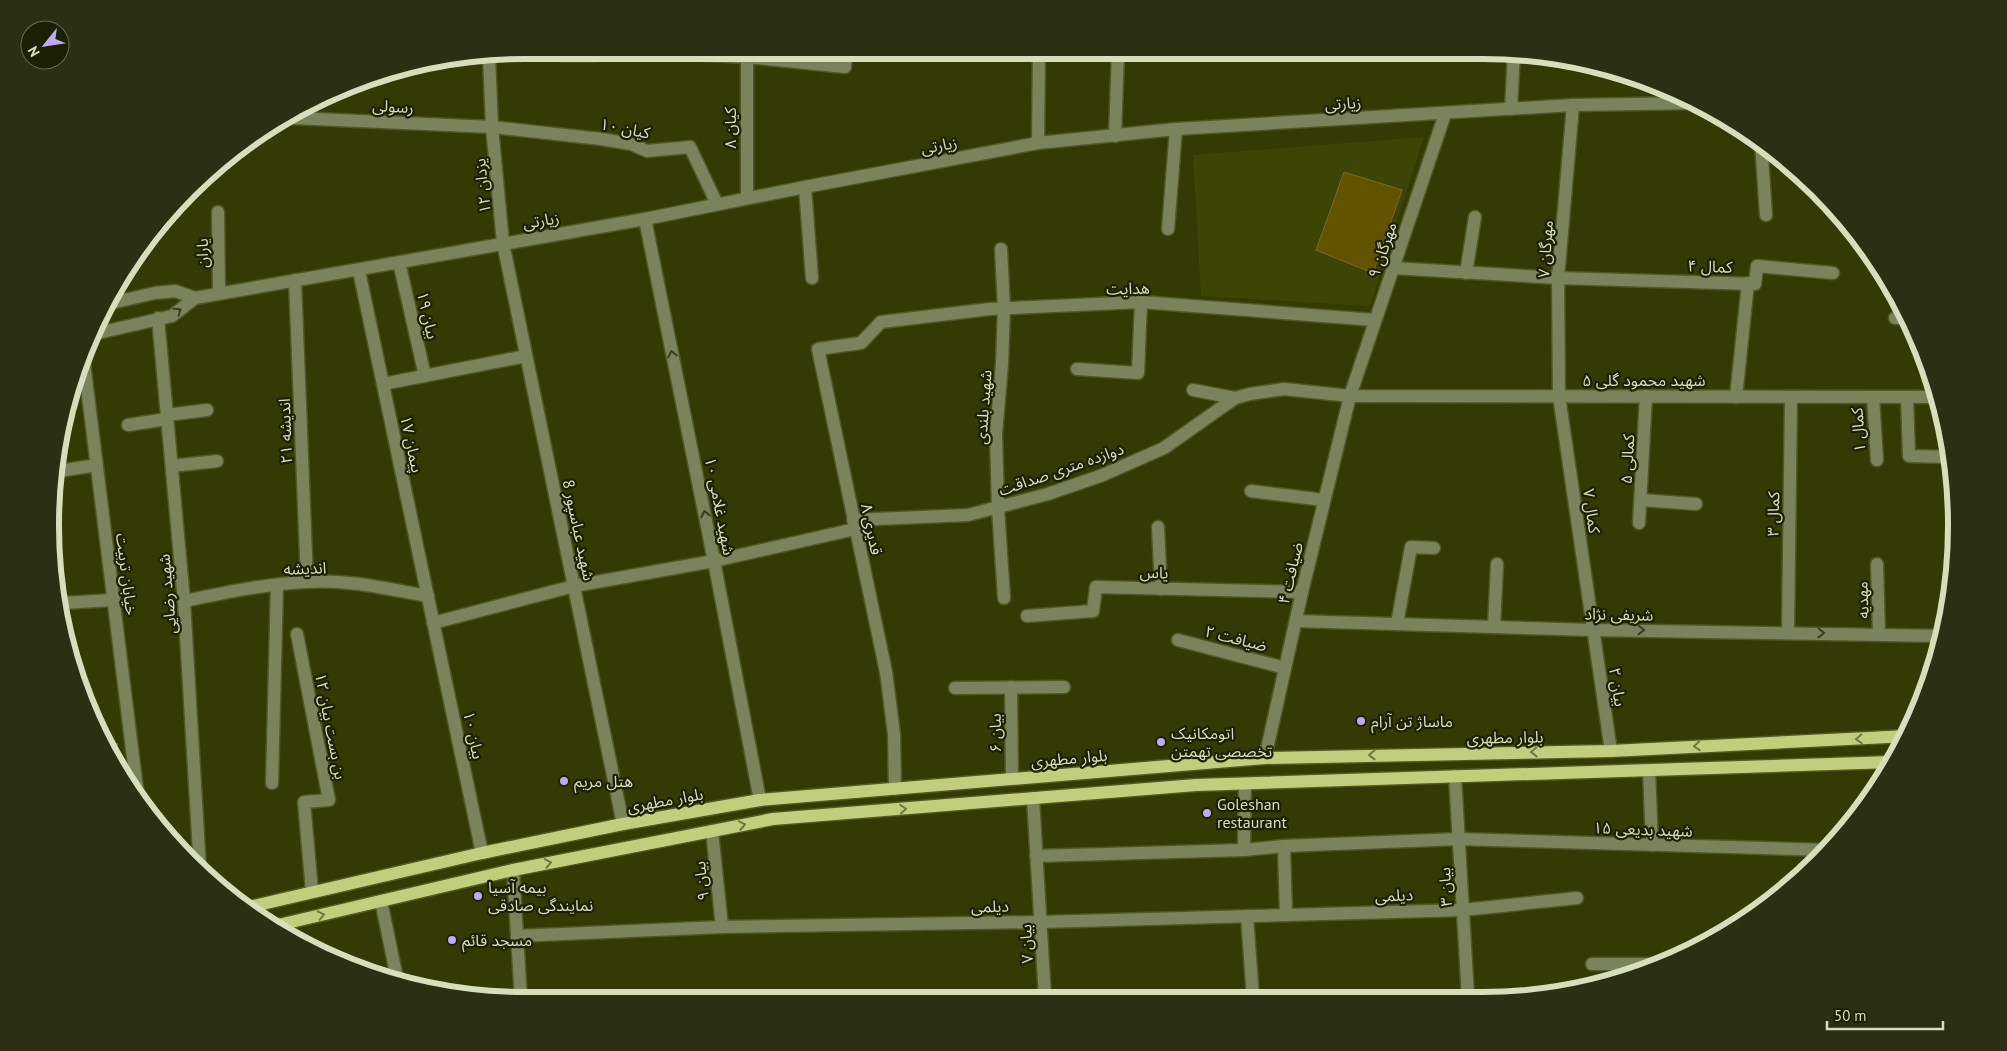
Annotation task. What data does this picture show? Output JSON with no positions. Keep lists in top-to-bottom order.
{
  "streets": {
    "main road": ["بلوار مطهری"],
    "street": [
      "زیارتی",
      "رسولی",
      "کیان ۱۰",
      "کیان ۸",
      "یزدان ۱۲",
      "مهرگان ۷",
      "مهرگان ۹",
      "یاران",
      "کمال ۴",
      "هدایت",
      "بیان ۱۹",
      "شهید محمود گلی ۵",
      "شهید بلندی",
      "کمال ۱",
      "اندیشه ۲۱",
      "پیمان ۱۷",
      "کمالی ۵",
      "دوازده متری صداقت",
      "شهید غلامی ۱۰",
      "کمال ۷",
      "کمال ۳",
      "قدیری ۸",
      "شهید عباسپور 8",
      "اندیشه",
      "یاس",
      "ضیافت ۴",
      "خیابان تربیت",
      "شهید رضایی",
      "مهدیه",
      "شریفی نژاد",
      "ضیافت ۲",
      "بیان ۲",
      "بن بست بیان ۱۲",
      "بیان ۶",
      "بیان ۱۰",
      "شهید بدیعی ۱۵",
      "بیان ۹",
      "بیان ۳",
      "دیلمی",
      "بیان ۷"
    ]
  },
  "crossings": [
    ["زیارتی", "کیان ۱۰"],
    ["زیارتی", "کیان ۸"],
    ["زیارتی", "یزدان ۱۲"],
    ["زیارتی", "مهرگان ۷"],
    ["زیارتی", "مهرگان ۹"],
    ["زیارتی", "یاران"],
    ["زیارتی", "بیان ۱۹"],
    ["زیارتی", "اندیشه ۲۱"],
    ["زیارتی", "پیمان ۱۷"],
    ["زیارتی", "شهید غلامی ۱۰"],
    ["زیارتی", "شهید عباسپور 8"],
    ["زیارتی", "شهید رضایی"],
    ["رسولی", "کیان ۱۰"],
    ["رسولی", "یزدان ۱۲"],
    ["کیان ۱۰", "یزدان ۱۲"],
    ["یزدان ۱۲", "شهید عباسپور 8"],
    ["مهرگان ۷", "کمال ۴"],
    ["مهرگان ۷", "شهید محمود گلی ۵"],
    ["مهرگان ۷", "کمال ۷"],
    ["مهرگان ۹", "کمال ۴"],
    ["مهرگان ۹", "هدایت"],
    ["مهرگان ۹", "شهید محمود گلی ۵"],
    ["مهرگان ۹", "دوازده متری صداقت"],
    ["مهرگان ۹", "ضیافت ۴"],
    ["کمال ۴", "شهید محمود گلی ۵"],
    ["هدایت", "شهید بلندی"],
    ["هدایت", "قدیری ۸"],
    ["شهید محمود گلی ۵", "کمال ۱"],
    ["شهید محمود گلی ۵", "کمالی ۵"],
    ["شهید محمود گلی ۵", "دوازده متری صداقت"],
    ["شهید محمود گلی ۵", "کمال ۷"],
    ["شهید محمود گلی ۵", "کمال ۳"],
    ["شهید محمود گلی ۵", "ضیافت ۴"],
    ["شهید بلندی", "دوازده متری صداقت"],
    ["اندیشه ۲۱", "اندیشه"],
    ["پیمان ۱۷", "دوازده متری صداقت"],
    ["پیمان ۱۷", "اندیشه"],
    ["پیمان ۱۷", "بیان ۱۰"],
    ["دوازده متری صداقت", "شهید غلامی ۱۰"],
    ["دوازده متری صداقت", "قدیری ۸"],
    ["دوازده متری صداقت", "شهید عباسپور 8"],
    ["دوازده متری صداقت", "ضیافت ۴"],
    ["دوازده متری صداقت", "بیان ۱۰"],
    ["شهید غلامی ۱۰", "بلوار مطهری"],
    ["کمال ۷", "شریفی نژاد"],
    ["کمال ۷", "بیان ۲"],
    ["کمال ۳", "شریفی نژاد"],
    ["قدیری ۸", "بلوار مطهری"],
    ["شهید عباسپور 8", "بلوار مطهری"],
    ["اندیشه", "شهید رضایی"],
    ["یاس", "ضیافت ۴"],
    ["ضیافت ۴", "شریفی نژاد"],
    ["ضیافت ۴", "ضیافت ۲"],
    ["ضیافت ۴", "بلوار مطهری"],
    ["مهدیه", "شریفی نژاد"],
    ["شریفی نژاد", "بیان ۲"],
    ["بیان ۲", "بلوار مطهری"],
    ["بن بست بیان ۱۲", "بلوار مطهری"],
    ["بیان ۶", "بلوار مطهری"],
    ["بیان ۱۰", "بلوار مطهری"],
    ["شهید بدیعی ۱۵", "بیان ۳"],
    ["شهید بدیعی ۱۵", "بیان ۷"],
    ["بیان ۹", "دیلمی"],
    ["بیان ۳", "دیلمی"],
    ["دیلمی", "بیان ۷"]
  ],
  "one_way": ["شهید غلامی ۱۰", "شریفی نژاد"],
  "places": [
    "ماساژ تن آرام",
    "اتومکانیک تخصصی تهمتن",
    "هتل مریم",
    "Goleshan restaurant",
    "بیمه آسیا نمایندگی صادقی",
    "مسجد قائم"
  ],
  "scale_bar": "50 m",
  "north": "bottom left"
}
